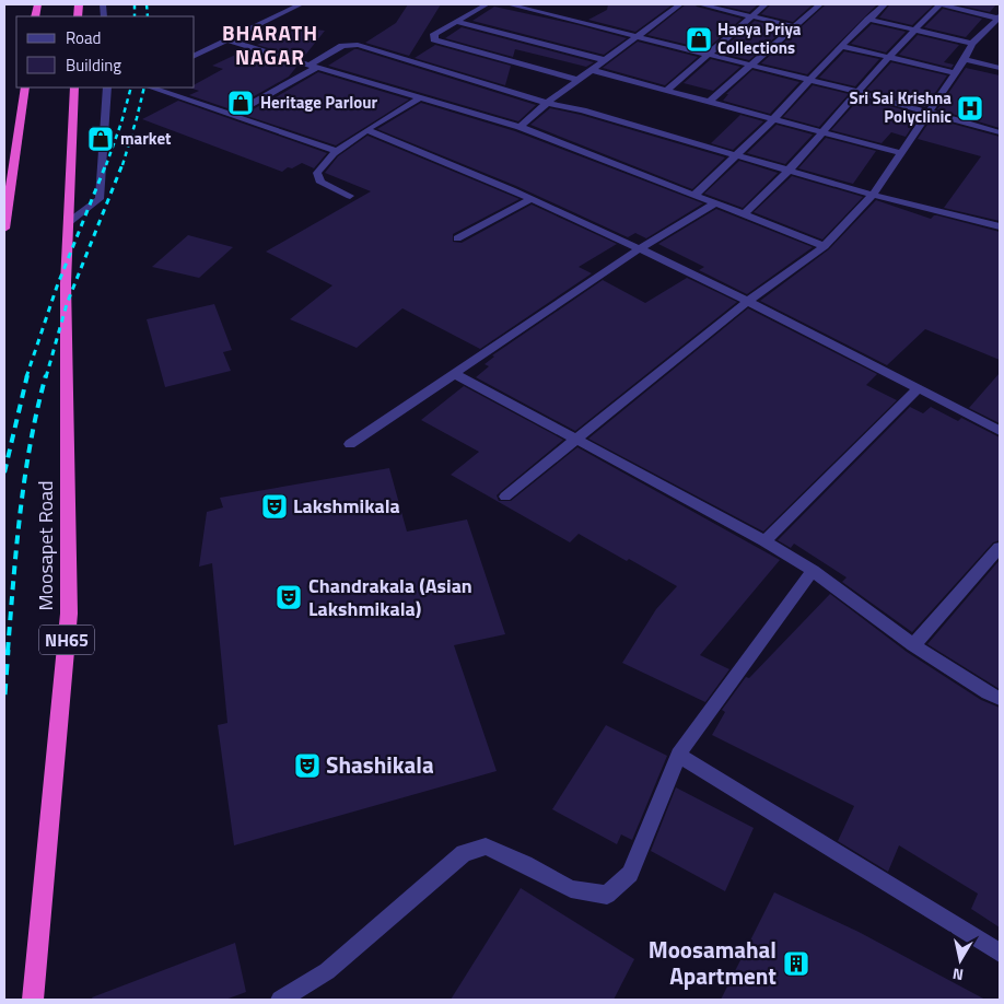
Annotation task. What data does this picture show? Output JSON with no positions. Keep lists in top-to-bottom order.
{
  "streets": {
    "highway": ["Moosapet Road", "NH65"]
  },
  "crossings": [
    ["Moosapet Road", "NH65"]
  ],
  "districts": ["BHARATH NAGAR"],
  "places": {
    "shop": ["Hasya Priya Collections", "Heritage Parlour", "market"],
    "hospital": ["Sri Sai Krishna Polyclinic"],
    "theatre": ["Lakshmikala", "Chandrakala (Asian Lakshmikala)", "Shashikala"],
    "building": ["Moosamahal Apartment"]
  },
  "legend": ["Road", "Building"],
  "north": "bottom"
}
